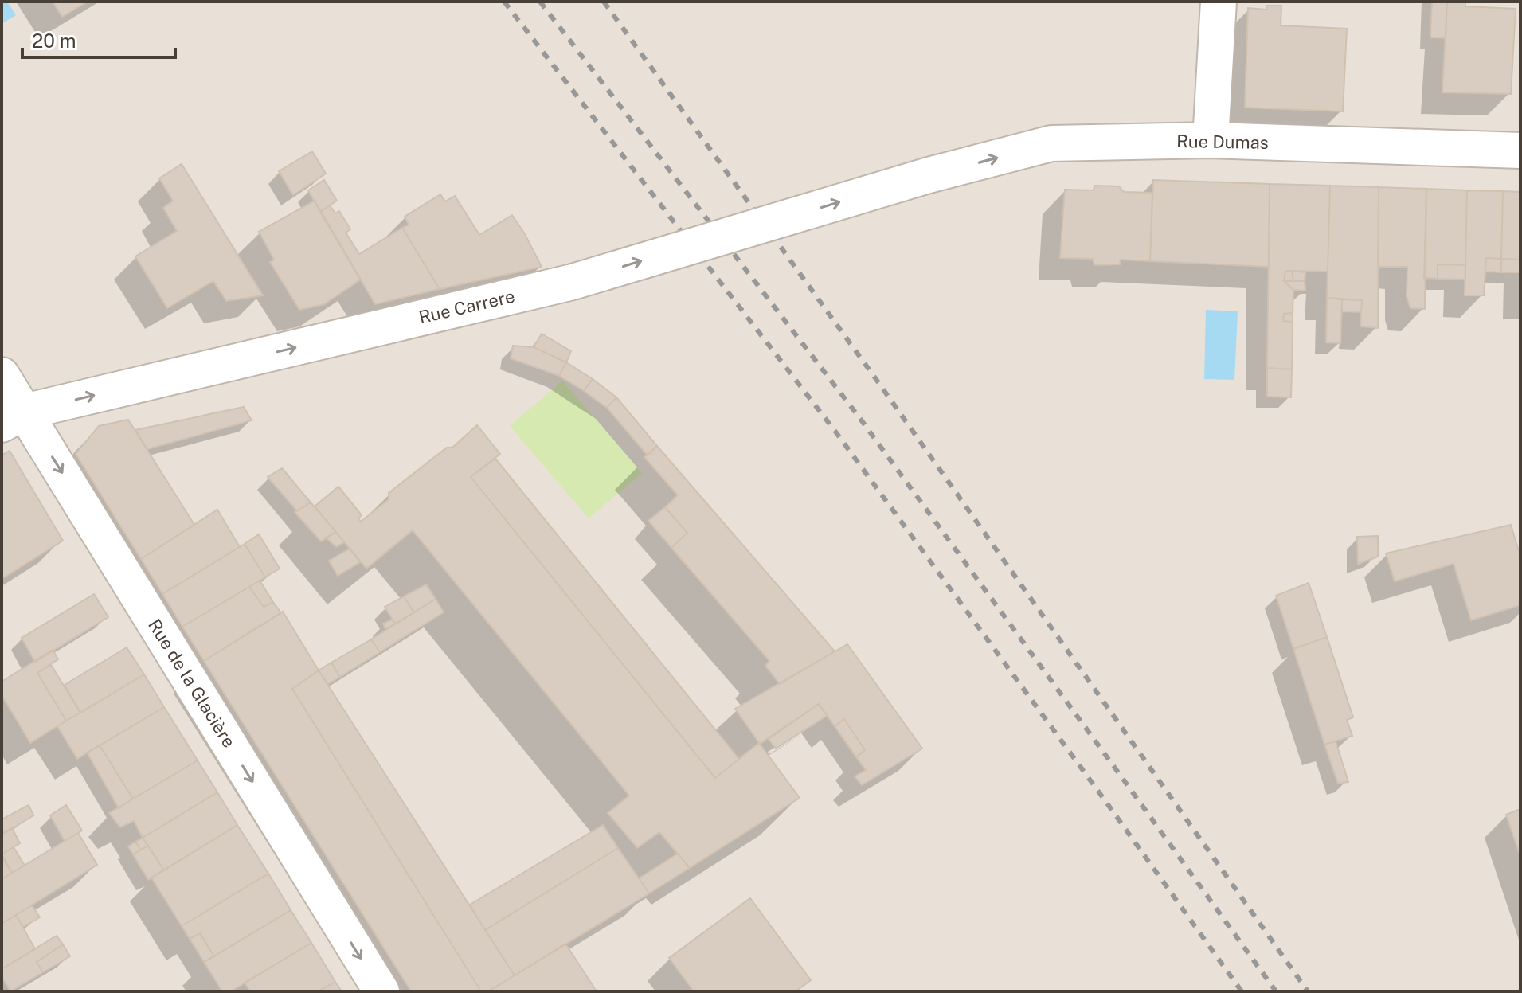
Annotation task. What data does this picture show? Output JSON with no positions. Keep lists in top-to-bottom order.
{
  "streets": {
    "street": ["Rue Dumas", "Rue Carrere", "Rue de la Glacière"]
  },
  "crossings": [
    ["Rue Dumas", "Rue Carrere"],
    ["Rue Carrere", "Rue de la Glacière"]
  ],
  "one_way": ["Rue Dumas", "Rue Carrere", "Rue de la Glacière"],
  "scale_bar": "20 m"
}
